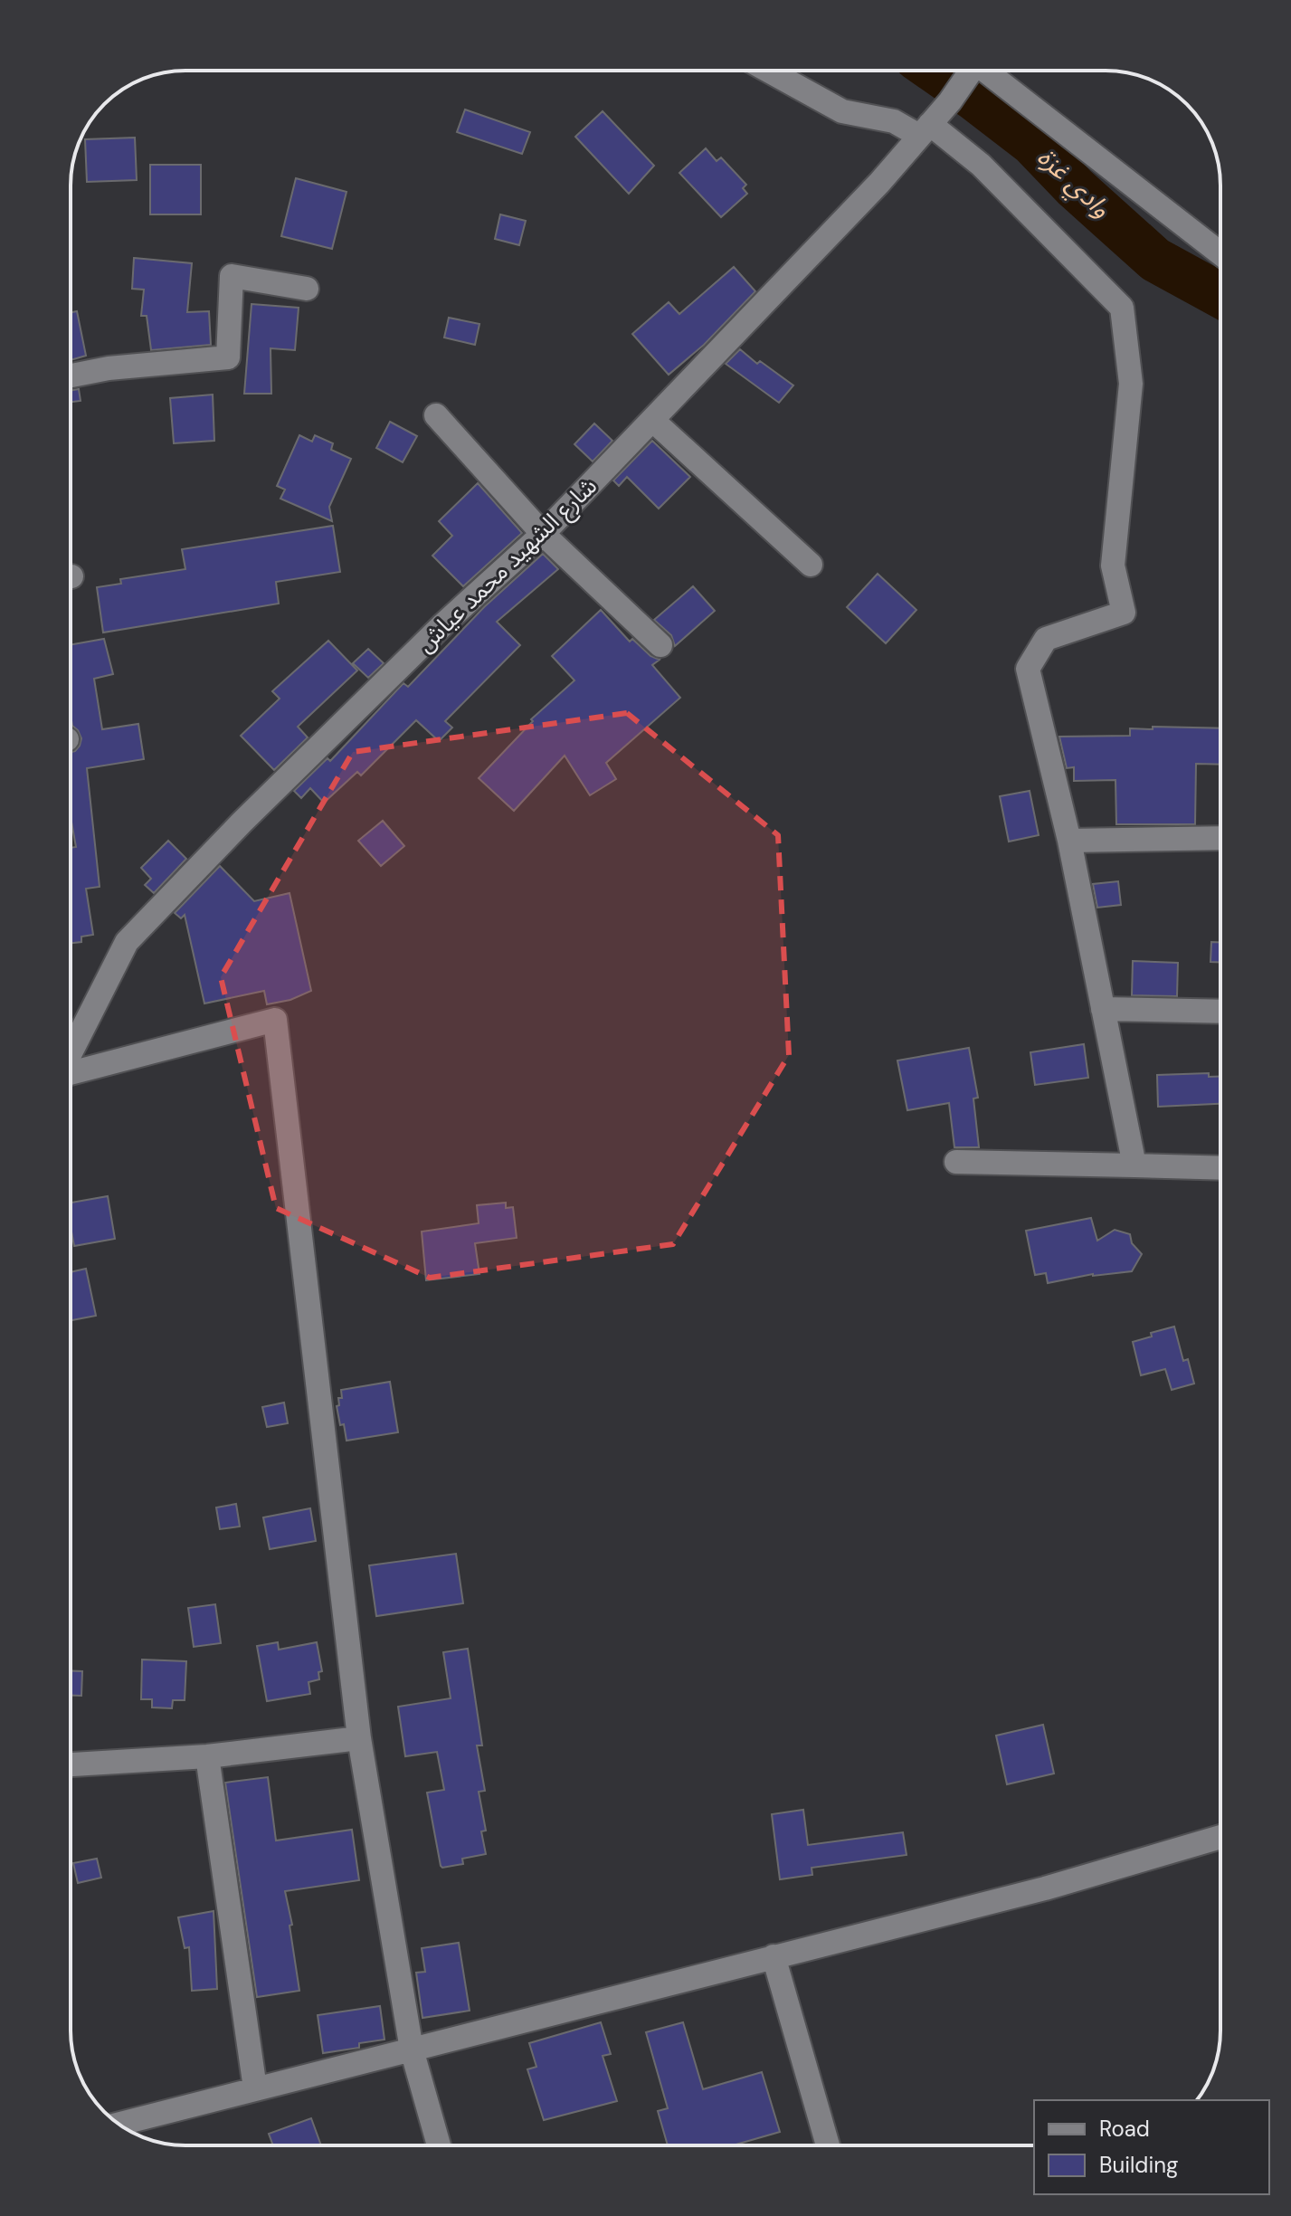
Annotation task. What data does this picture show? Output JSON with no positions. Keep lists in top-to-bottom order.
{
  "streets": {
    "street": ["شارع الشهيد محمد عياش"]
  },
  "water": ["وادي غزة"],
  "legend": ["Road", "Building"]
}
